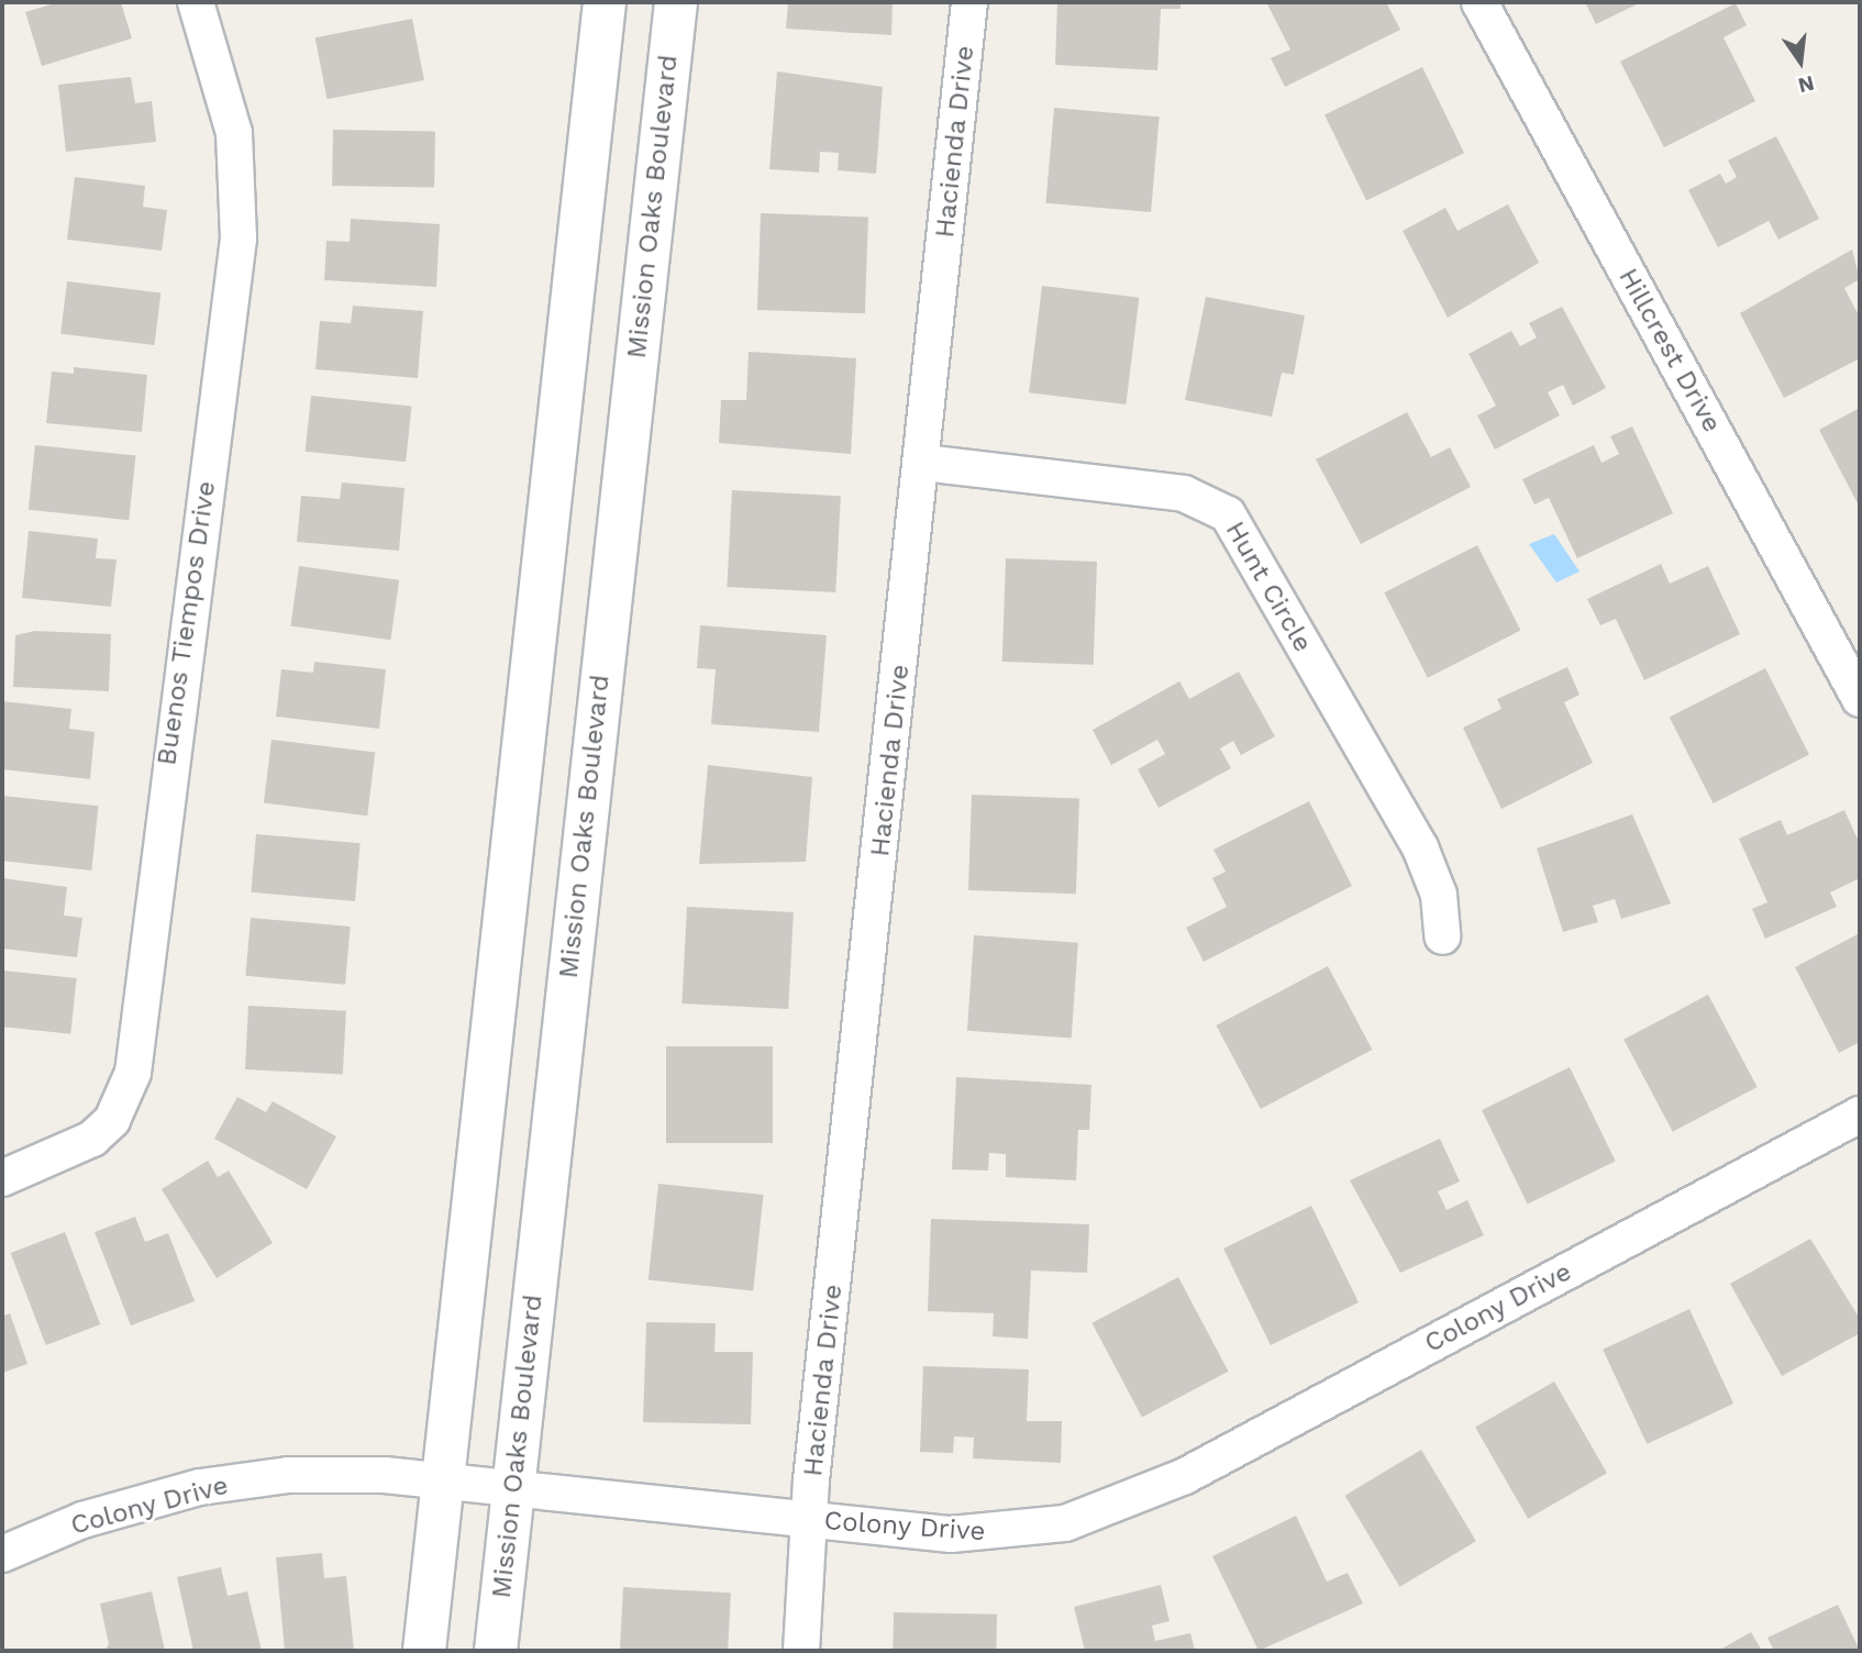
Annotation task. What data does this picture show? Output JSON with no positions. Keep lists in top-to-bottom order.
{
  "streets": {
    "main road": ["Mission Oaks Boulevard"],
    "street": [
      "Hacienda Drive",
      "Hillcrest Drive",
      "Hunt Circle",
      "Buenos Tiempos Drive",
      "Colony Drive"
    ]
  },
  "crossings": [
    ["Hacienda Drive", "Hunt Circle"],
    ["Hacienda Drive", "Colony Drive"],
    ["Mission Oaks Boulevard", "Colony Drive"]
  ],
  "north": "bottom"
}
